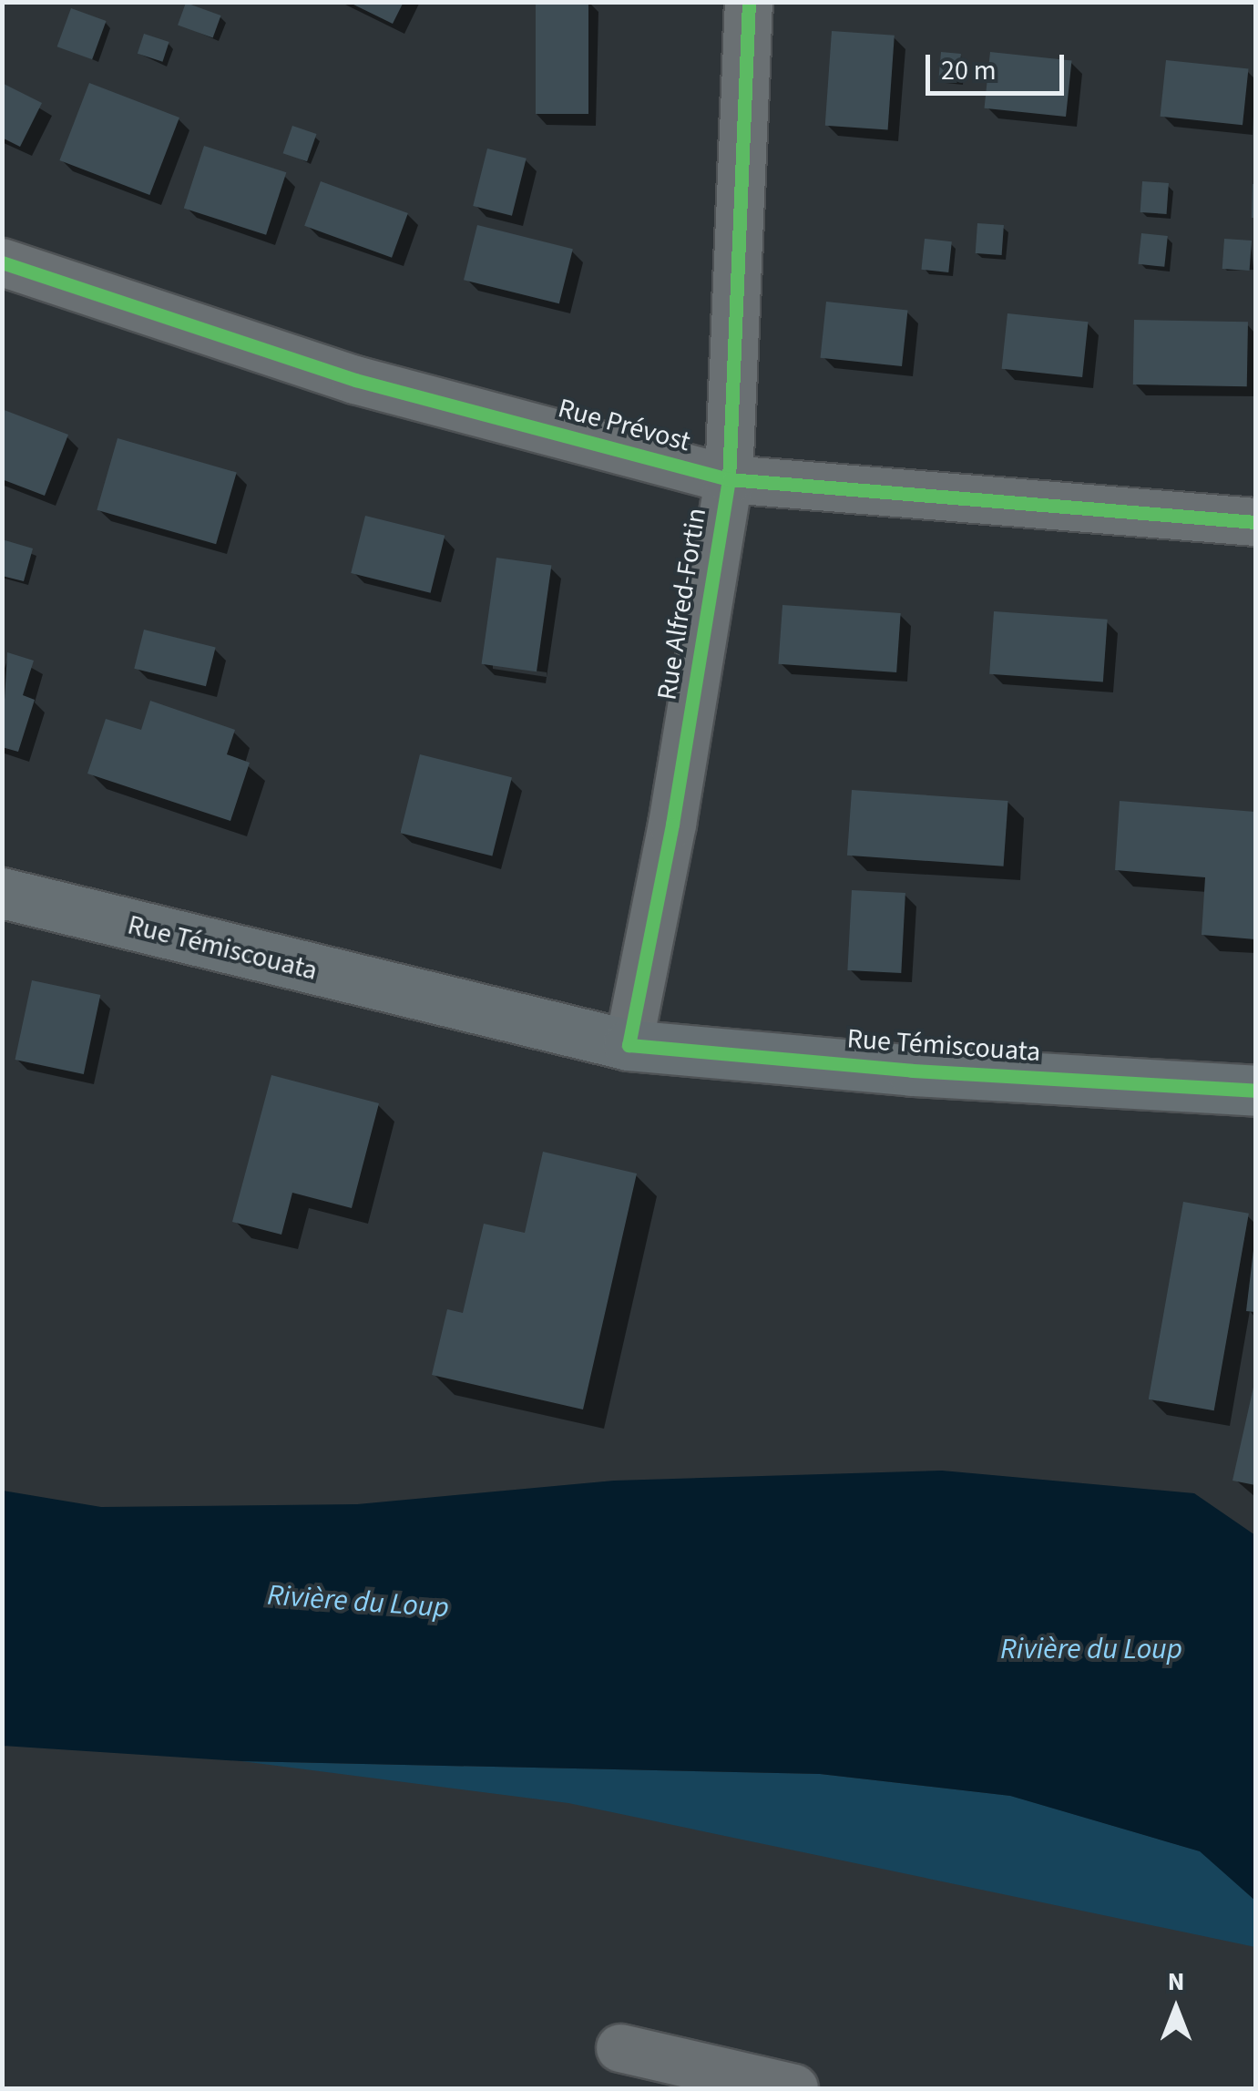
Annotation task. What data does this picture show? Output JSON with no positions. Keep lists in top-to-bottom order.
{
  "streets": {
    "main road": ["Rue Témiscouata"],
    "street": ["Rue Prévost", "Rue Alfred-Fortin"]
  },
  "crossings": [
    ["Rue Prévost", "Rue Alfred-Fortin"],
    ["Rue Alfred-Fortin", "Rue Témiscouata"]
  ],
  "water": ["Rivière du Loup"],
  "scale_bar": "20 m",
  "north": "top"
}
